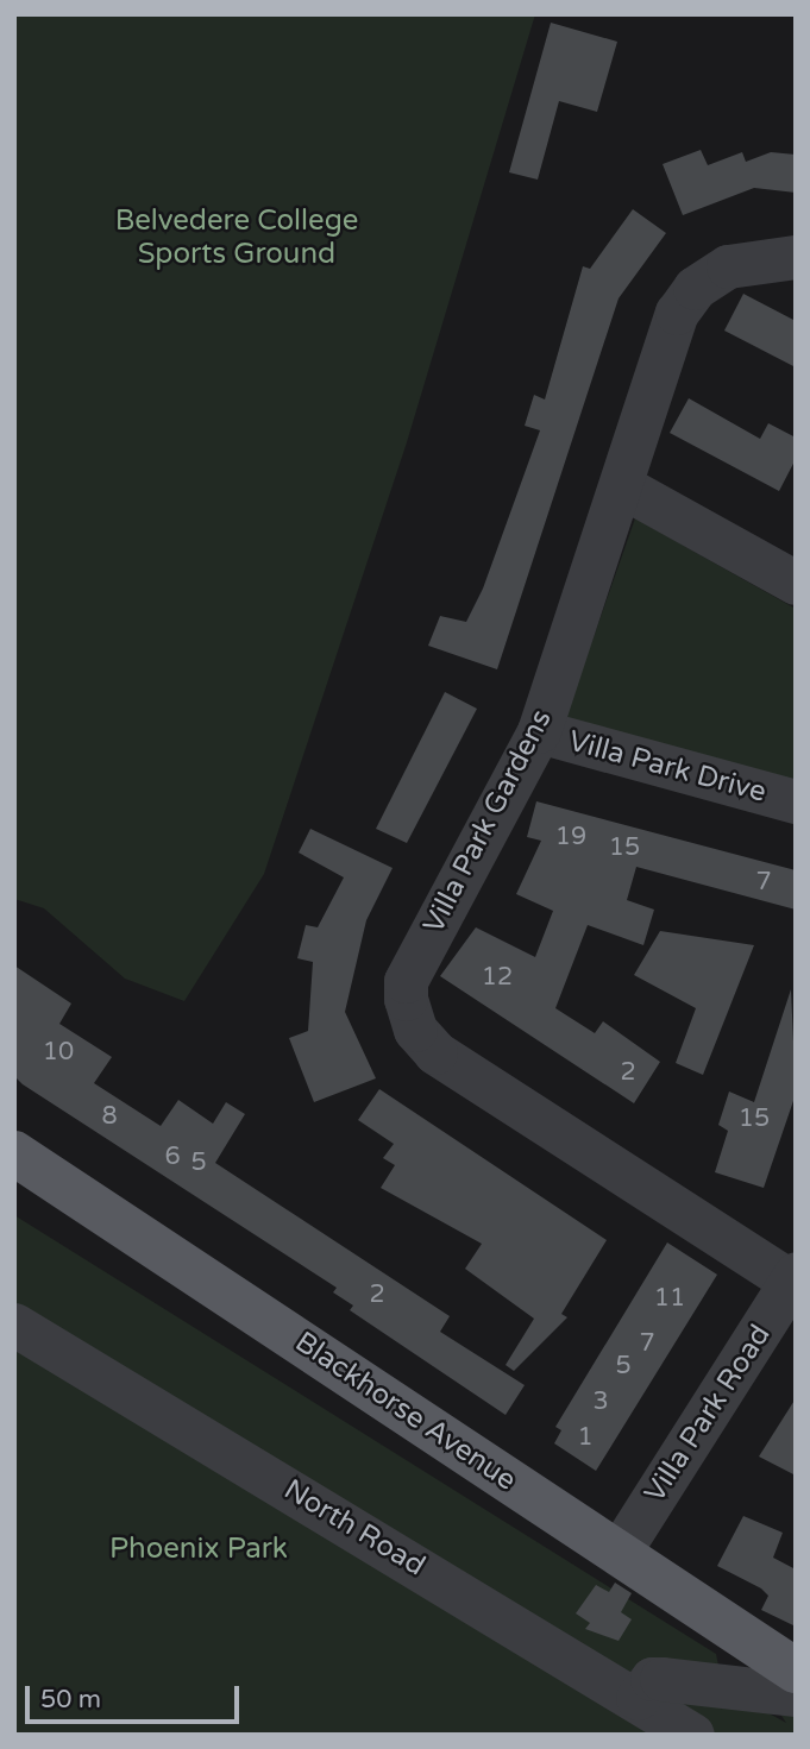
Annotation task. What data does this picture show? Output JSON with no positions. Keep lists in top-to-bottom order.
{
  "streets": {
    "main road": ["Blackhorse Avenue"],
    "street": [
      "Villa Park Drive",
      "Villa Park Gardens",
      "Villa Park Road",
      "North Road"
    ]
  },
  "crossings": [
    ["Villa Park Drive", "Villa Park Gardens"],
    ["Villa Park Gardens", "Villa Park Road"],
    ["Blackhorse Avenue", "Villa Park Road"]
  ],
  "parks": ["Belvedere College Sports Ground", "Phoenix Park"],
  "house_numbers": [
    "19",
    "15",
    "7",
    "12",
    "10",
    "2",
    "8",
    "15",
    "6",
    "5",
    "2",
    "11",
    "7",
    "5",
    "3",
    "1"
  ],
  "scale_bar": "50 m"
}
